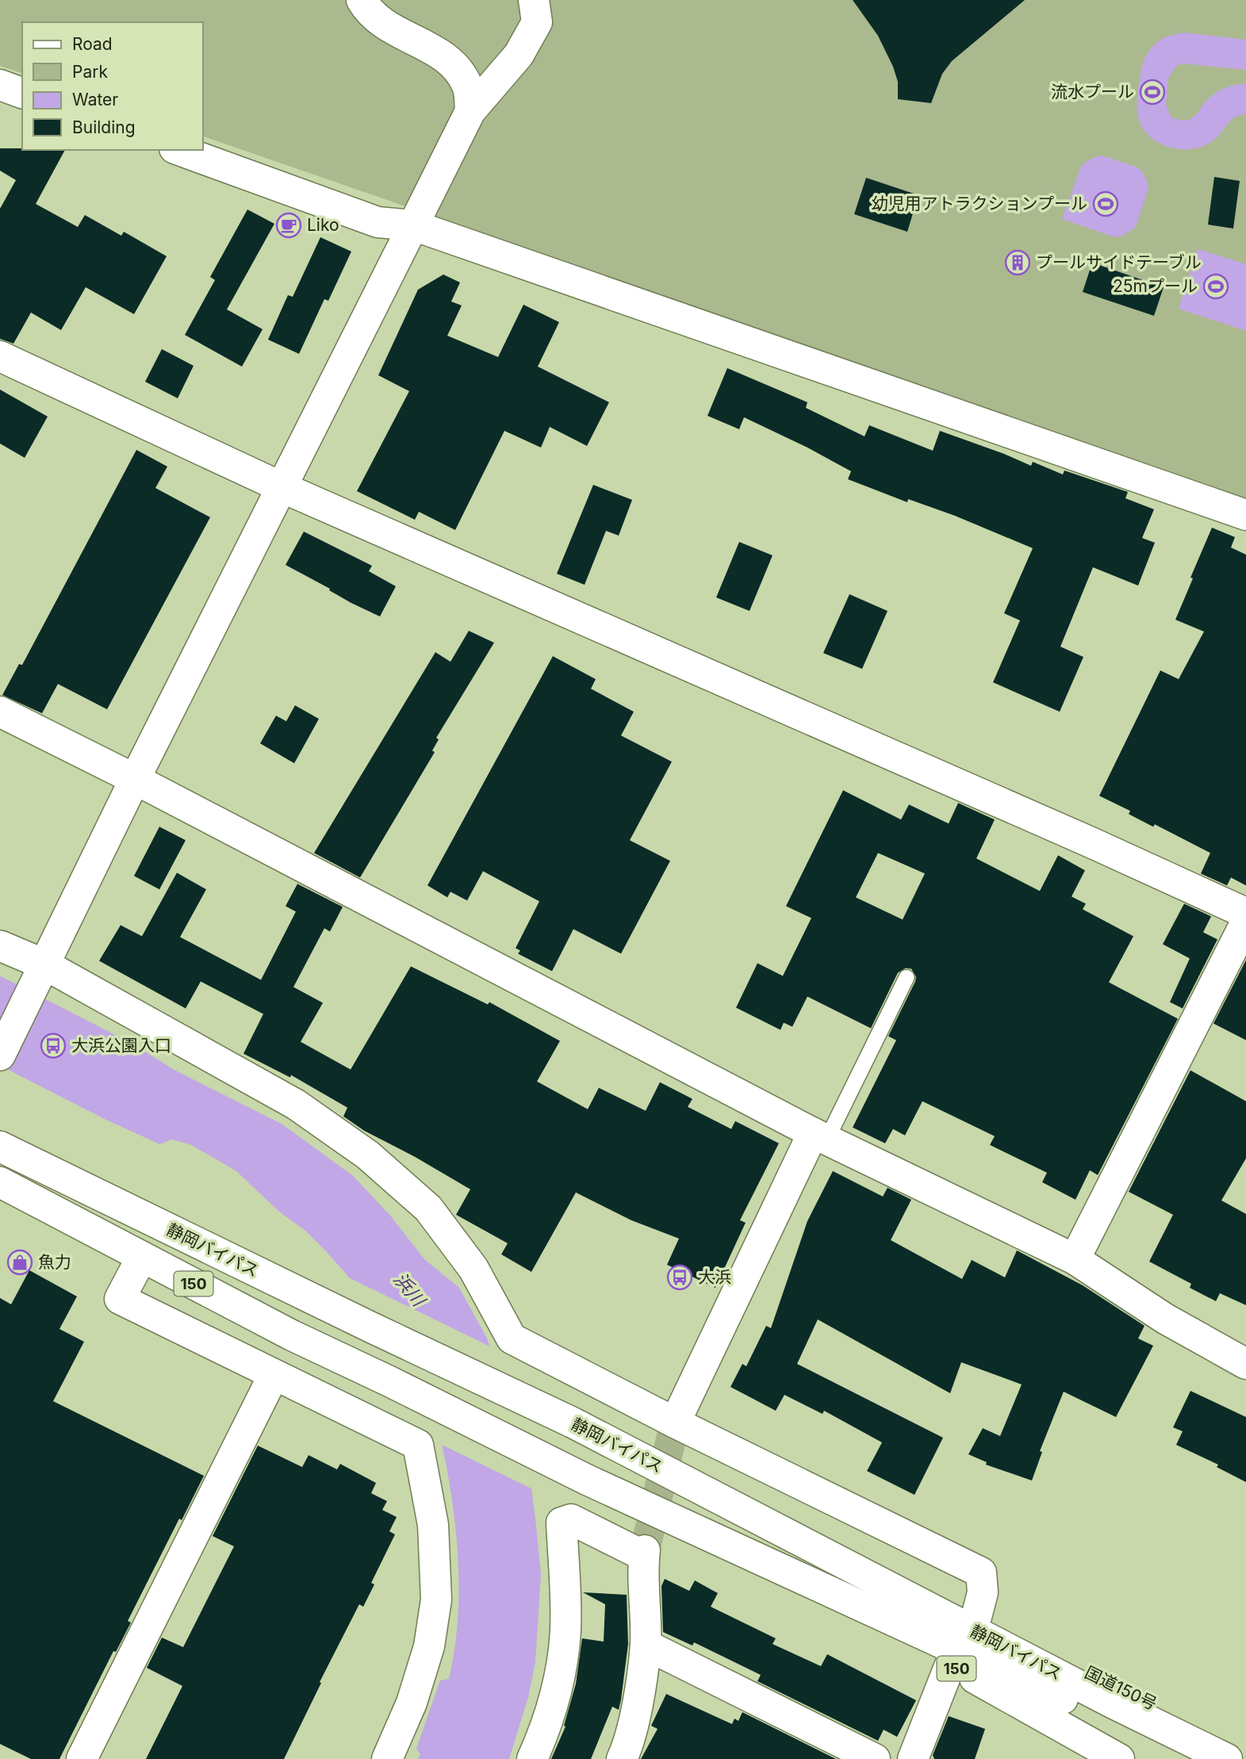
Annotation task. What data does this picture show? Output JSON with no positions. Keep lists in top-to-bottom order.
{
  "streets": {
    "main road": ["静岡バイパス", "150", "国道150号"]
  },
  "crossings": [
    ["静岡バイパス", "150"],
    ["静岡バイパス", "国道150号"]
  ],
  "water": ["浜川"],
  "places": {
    "sports": ["流水プール", "幼児用アトラクションプール", "25mプール"],
    "cafe": ["Liko"],
    "building": ["プールサイドテーブル"],
    "bus stop": ["大浜公園入口", "大浜"],
    "shop": ["魚力"]
  },
  "legend": [
    "Road",
    "Park",
    "Water",
    "Building"
  ]
}
